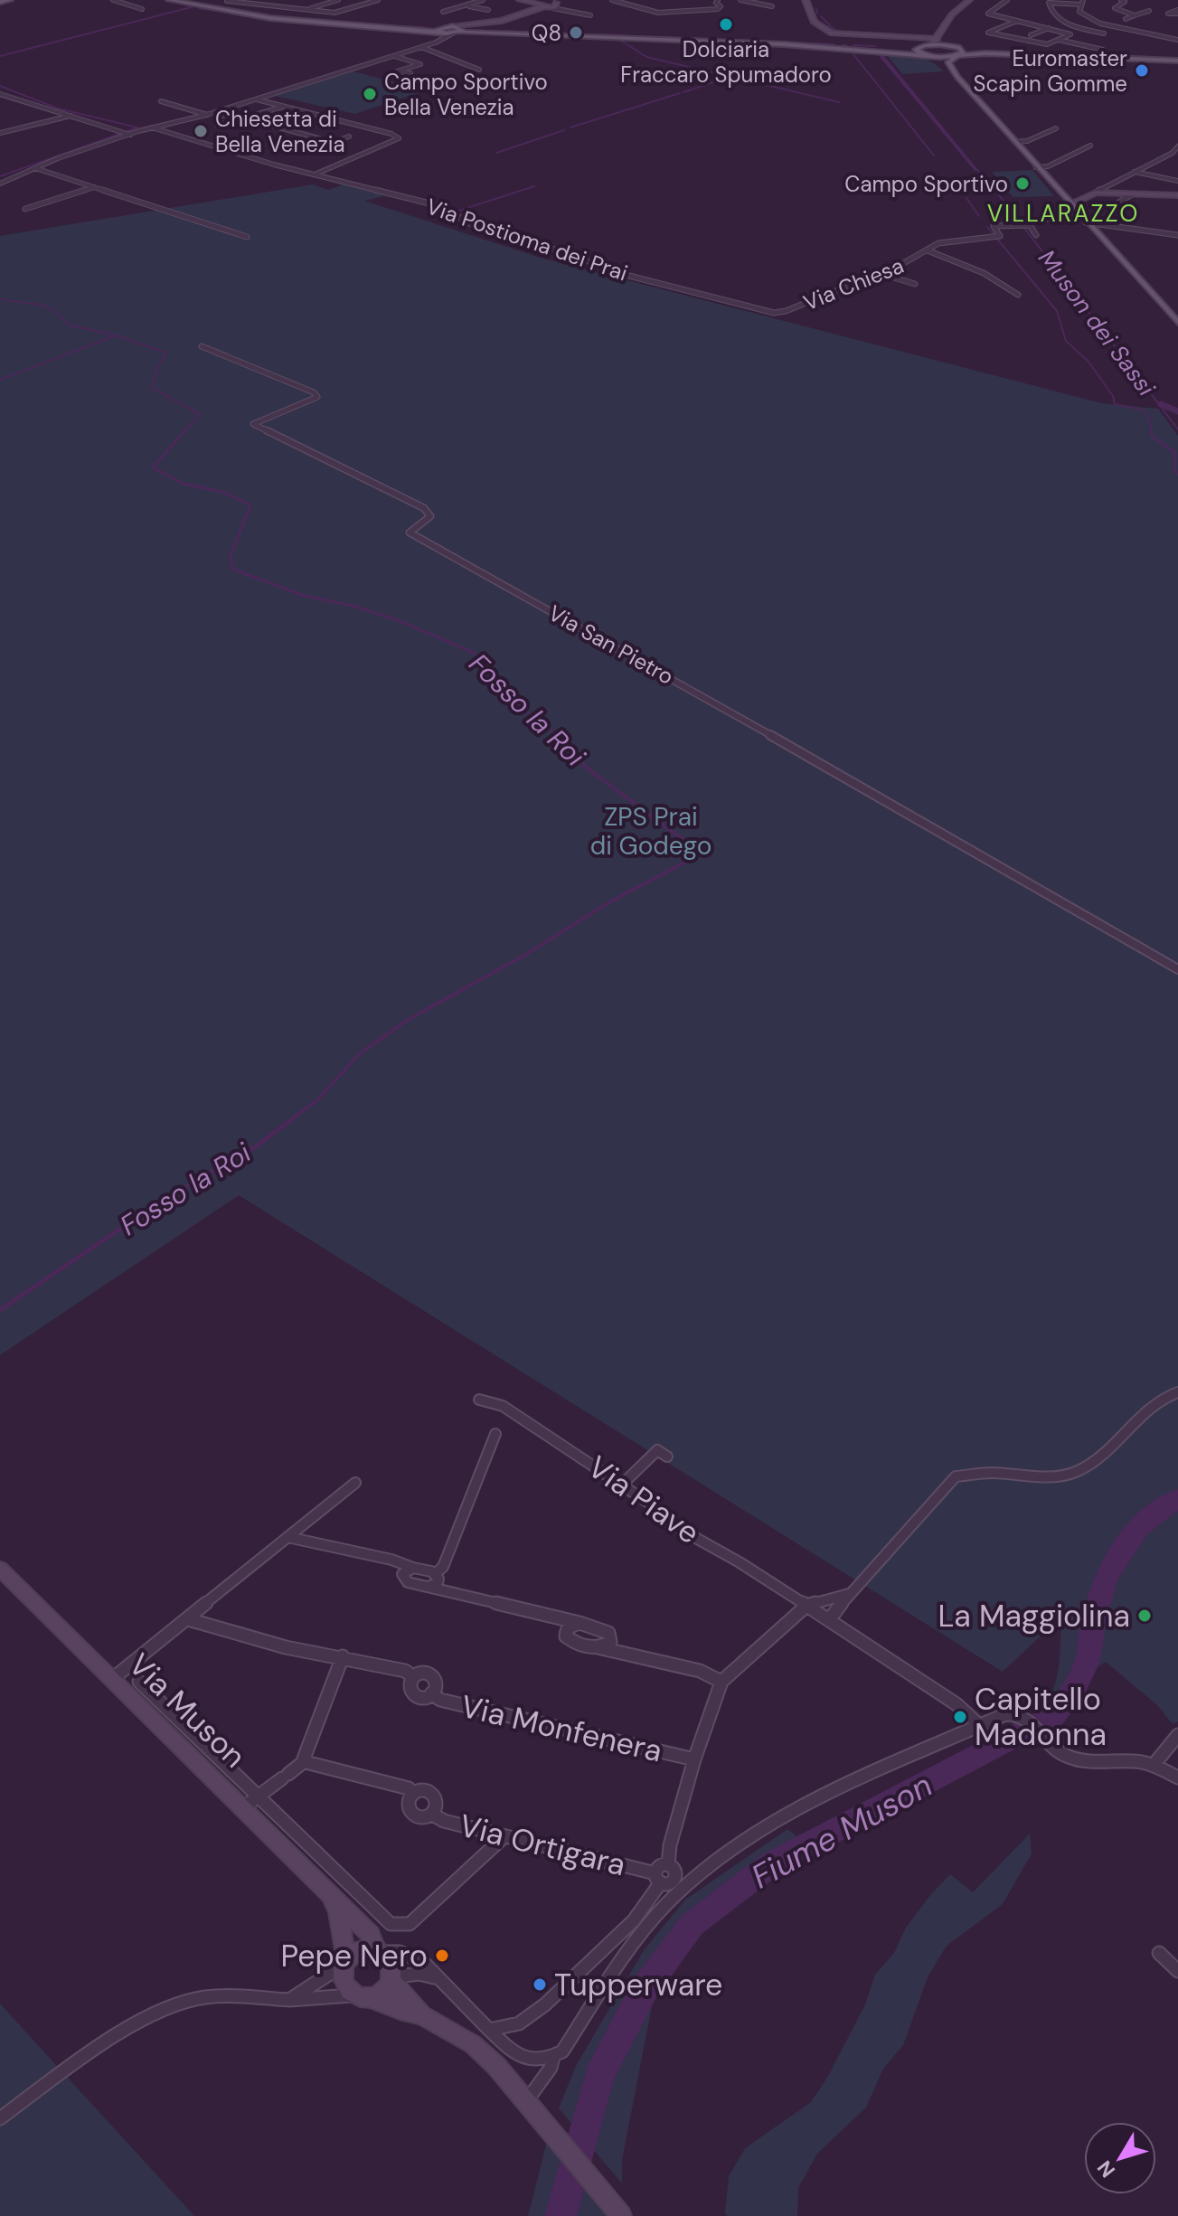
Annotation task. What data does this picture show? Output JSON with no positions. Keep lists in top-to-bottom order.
{
  "streets": {
    "street": [
      "Via Postioma dei Prai",
      "Via Chiesa",
      "Via San Pietro",
      "Via Piave",
      "Via Muson",
      "Via Monfenera",
      "Via Ortigara"
    ]
  },
  "crossings": [
    ["Via Postioma dei Prai", "Via Chiesa"]
  ],
  "districts": ["VILLARAZZO"],
  "water": ["Muson dei Sassi", "Fosso la Roi", "Fiume Muson"],
  "parks": ["ZPS Prai di Godego"],
  "places": [
    "Dolciaria Fraccaro Spumadoro",
    "Q8",
    "Euromaster Scapin Gomme",
    "Campo Sportivo Bella Venezia",
    "Chiesetta di Bella Venezia",
    "Campo Sportivo",
    "La Maggiolina",
    "Capitello Madonna",
    "Pepe Nero",
    "Tupperware"
  ],
  "north": "bottom left"
}
